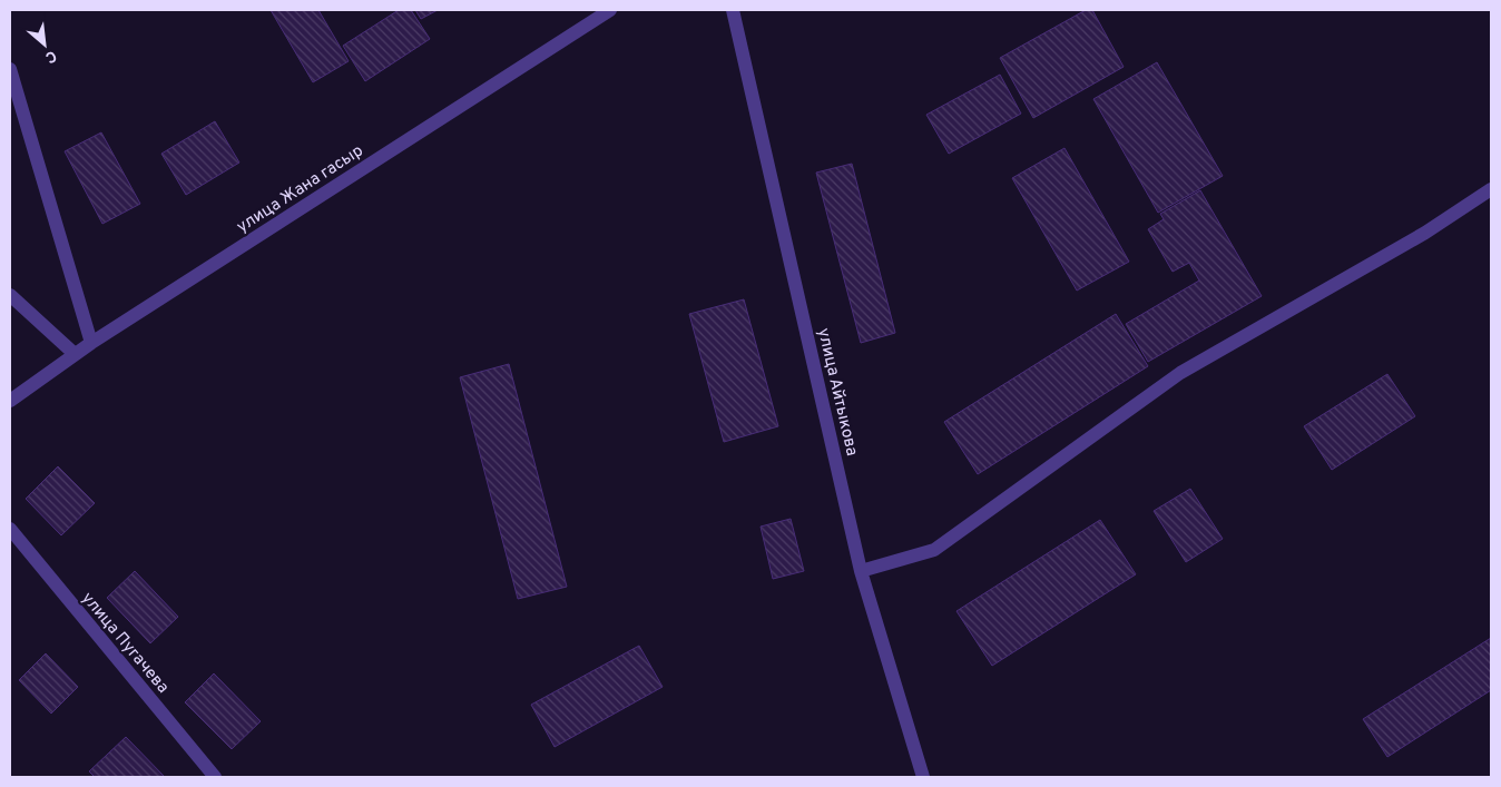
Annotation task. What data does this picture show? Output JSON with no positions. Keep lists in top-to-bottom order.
{
  "streets": {
    "street": ["улица Жана гасыр", "улица Айтыкова", "улица Пугачева"]
  },
  "north": "bottom right"
}
